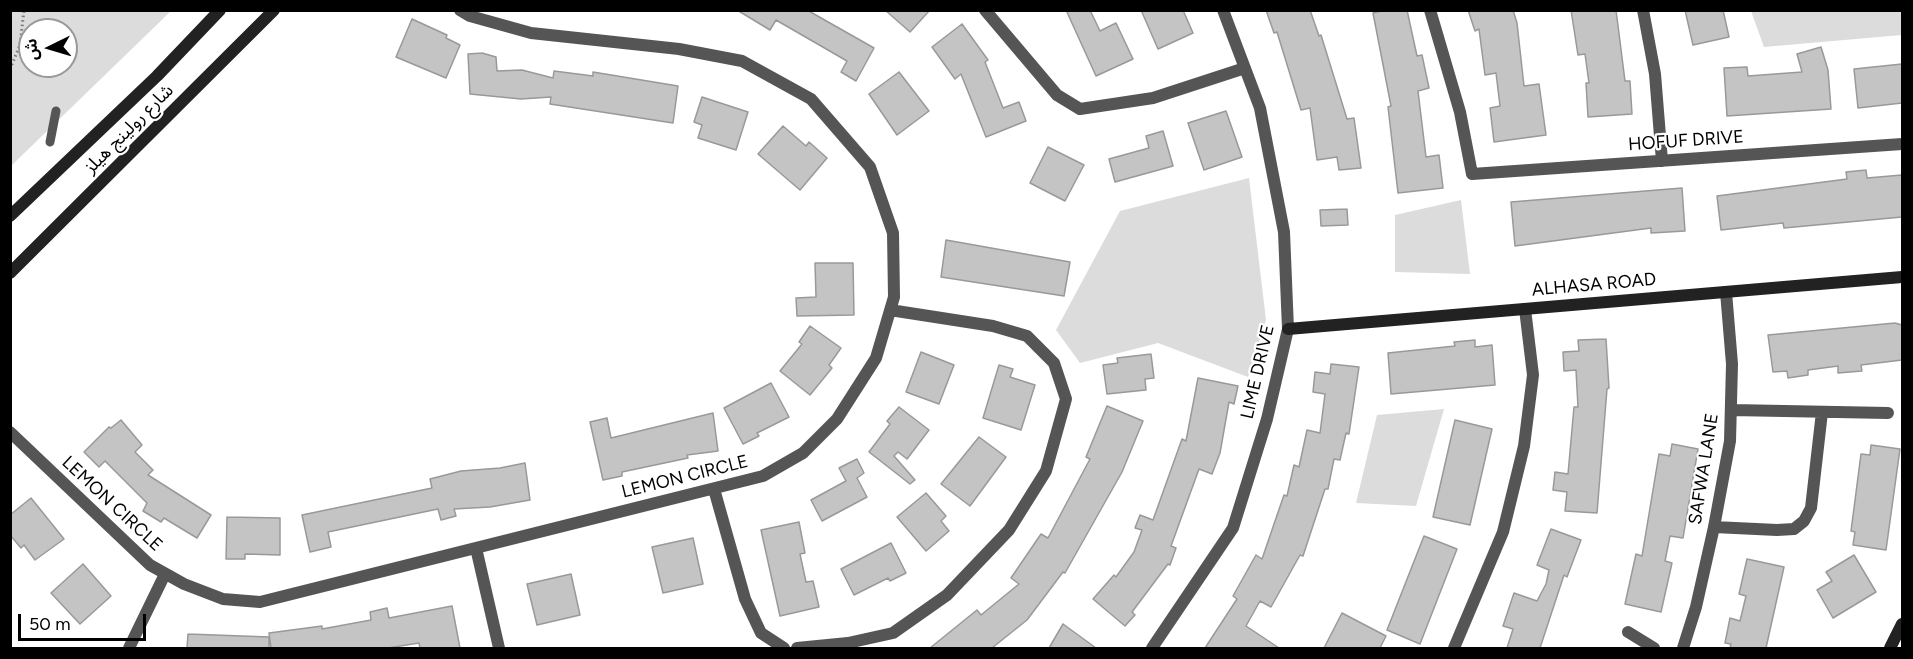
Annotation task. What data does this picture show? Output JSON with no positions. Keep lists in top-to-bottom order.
{
  "streets": {
    "main road": ["شارع رولينج هيلز", "ALHASA ROAD"],
    "street": [
      "HOFUF DRIVE",
      "LIME DRIVE",
      "SAFWA LANE",
      "LEMON CIRCLE"
    ]
  },
  "crossings": [
    ["ALHASA ROAD", "LIME DRIVE"],
    ["ALHASA ROAD", "SAFWA LANE"]
  ],
  "scale_bar": "50 m",
  "north": "left"
}
